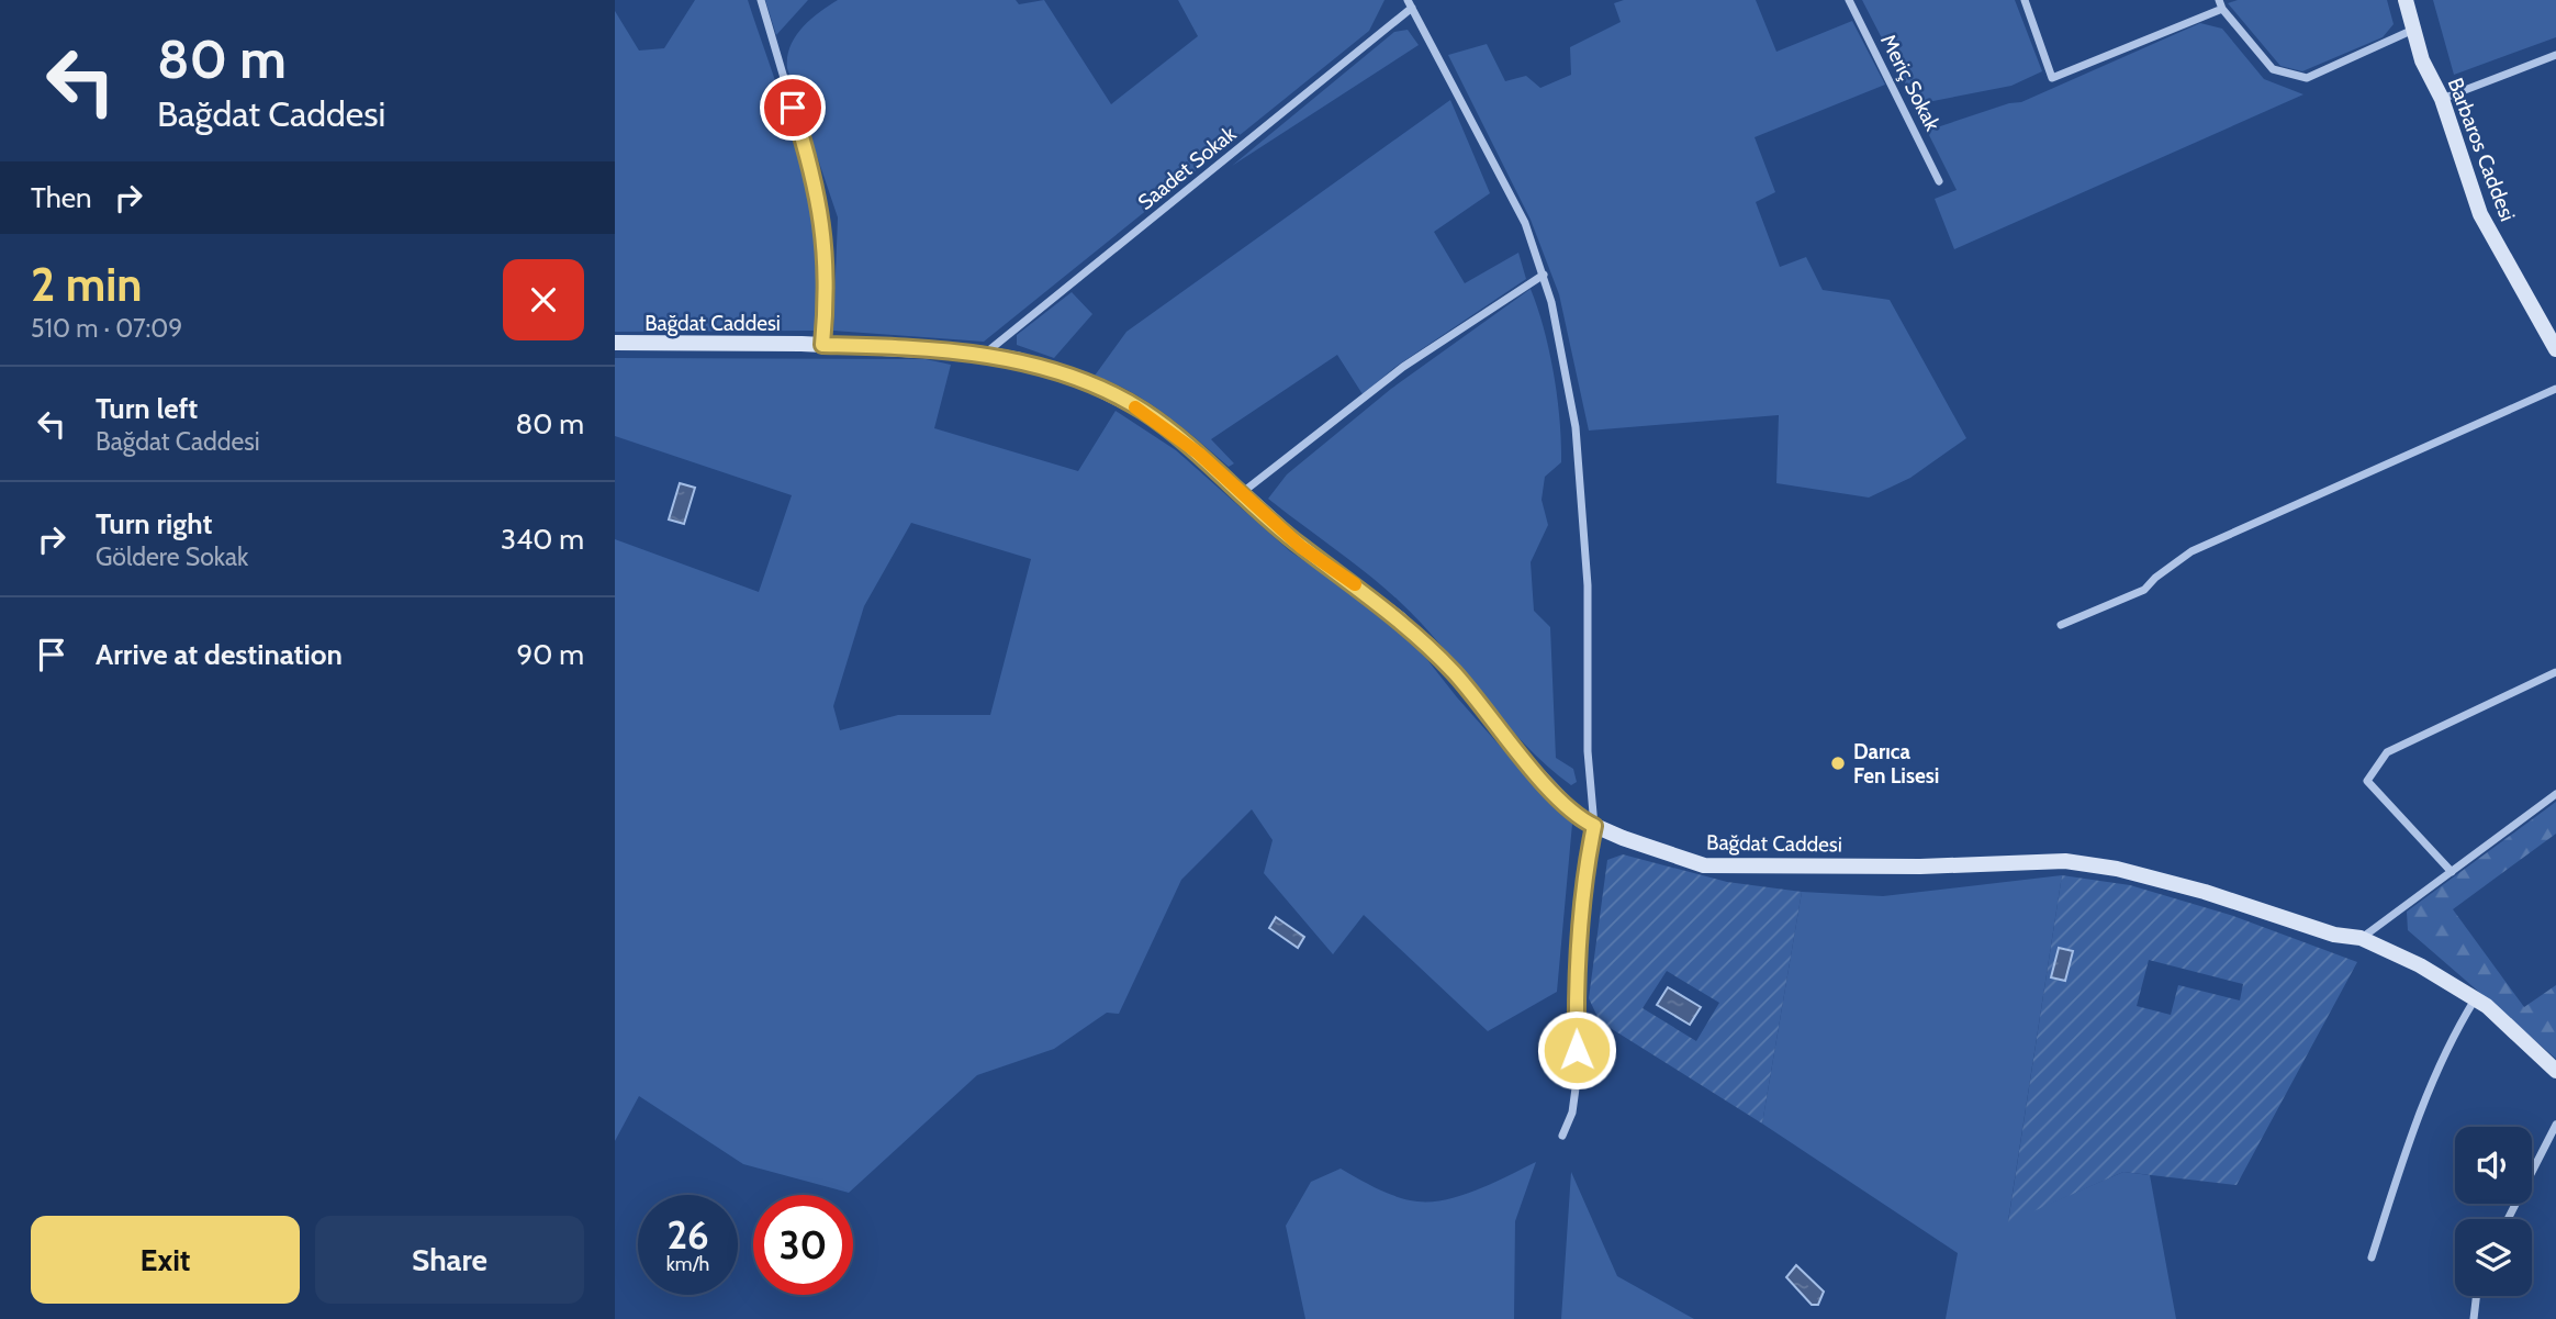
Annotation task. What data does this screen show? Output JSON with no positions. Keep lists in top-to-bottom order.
{
  "streets": {
    "street": [
      "Meriç Sokak",
      "Barbaros Caddesi",
      "Saadet Sokak",
      "Bağdat Caddesi"
    ]
  },
  "crossings": [
    ["Saadet Sokak", "Bağdat Caddesi"]
  ],
  "places": ["Darıca Fen Lisesi"],
  "page": {
    "turn": ["80 m", "Bağdat Caddesi"],
    "then": "Then",
    "heading": ["2 min", "510 m · 07:09"],
    "list": [
      {
        "name": "Turn left",
        "note": "Bağdat Caddesi",
        "value": "80 m"
      },
      {
        "name": "Turn right",
        "note": "Göldere Sokak",
        "value": "340 m"
      },
      {
        "name": "Arrive at destination",
        "value": "90 m"
      }
    ],
    "speed": "26 km/h",
    "limit": "30",
    "buttons": ["Exit", "Share"]
  }
}
